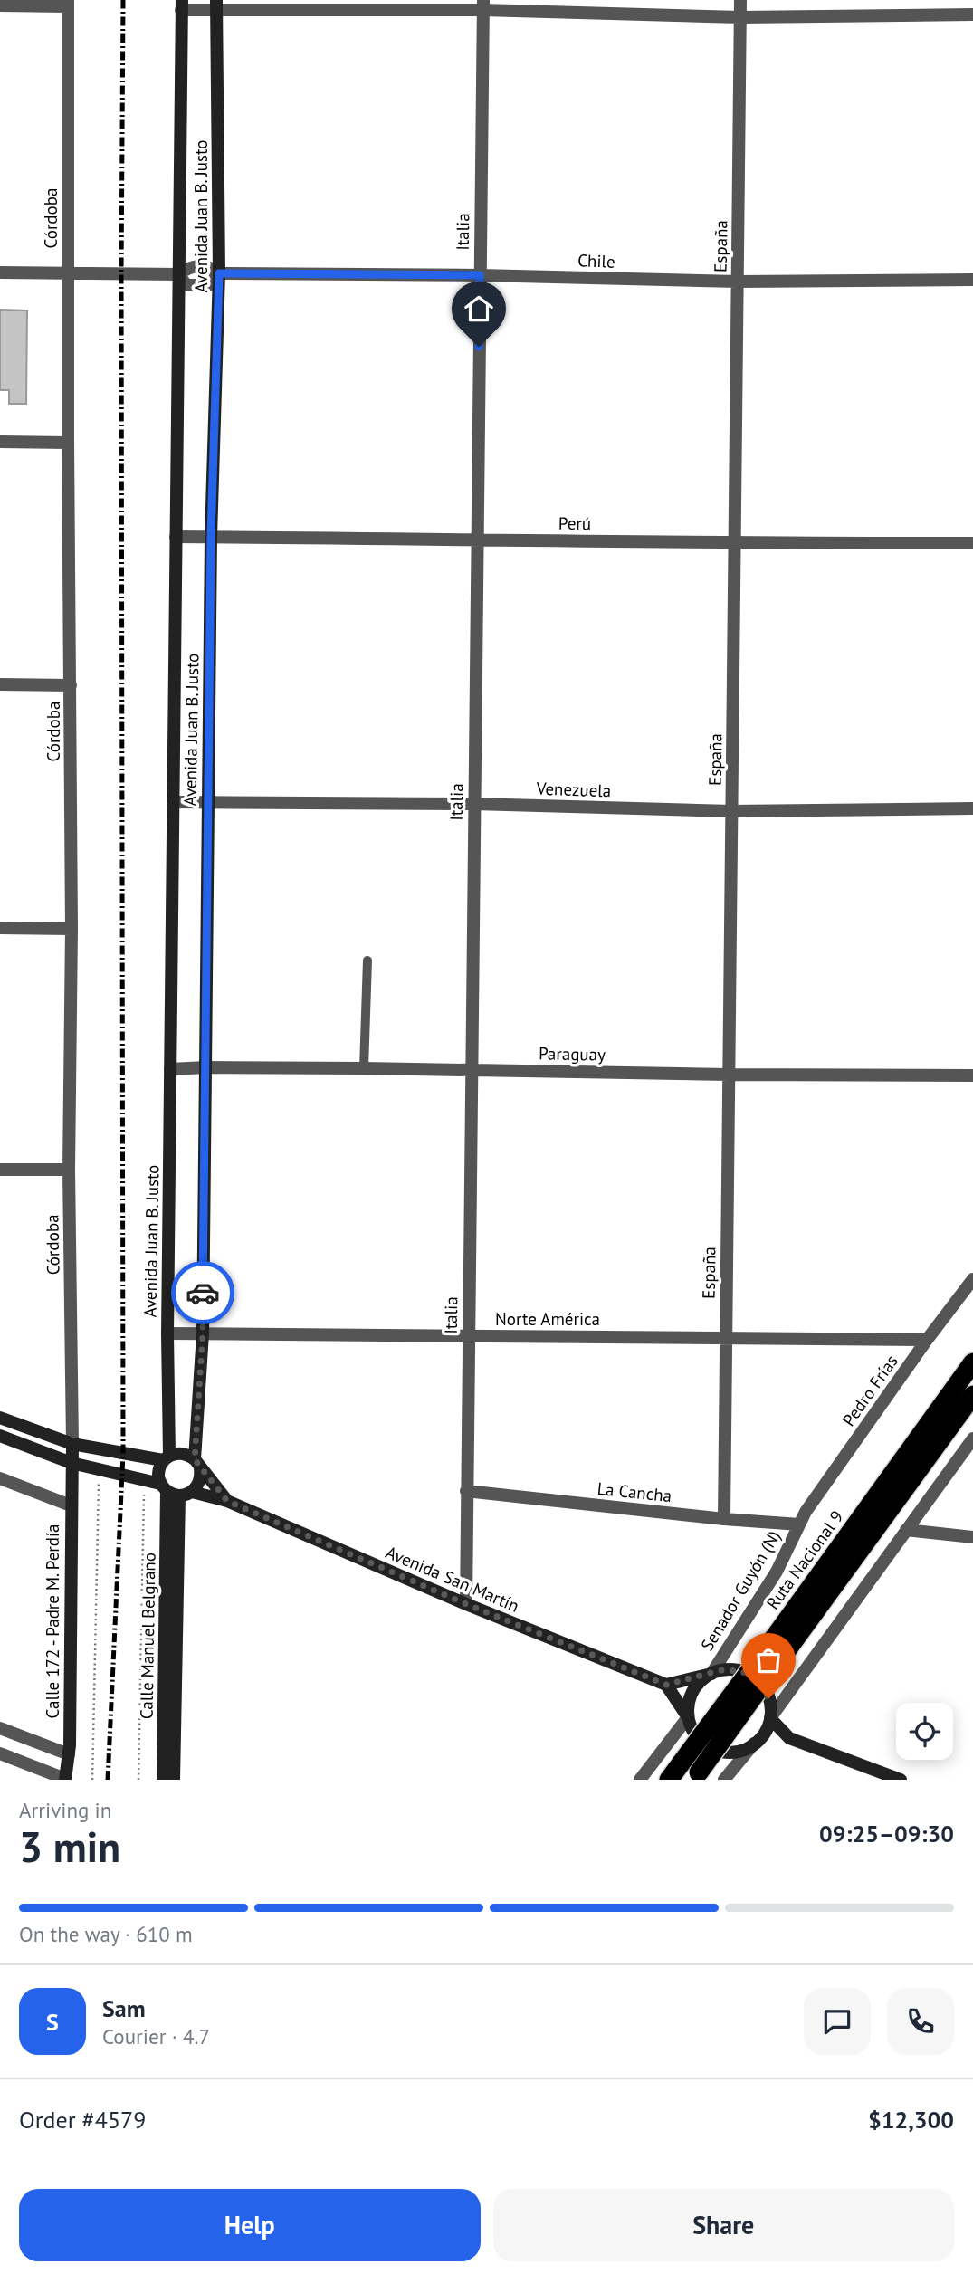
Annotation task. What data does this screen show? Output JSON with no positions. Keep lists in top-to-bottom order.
{
  "streets": {
    "highway": ["Ruta Nacional 9"],
    "main road": [
      "Avenida Juan B. Justo",
      "Córdoba",
      "Avenida San Martín",
      "Calle 172 - Padre M. Perdía",
      "Calle Manuel Belgrano"
    ],
    "street": [
      "Italia",
      "España",
      "Chile",
      "Perú",
      "Venezuela",
      "Paraguay",
      "Norte América",
      "Pedro Frías",
      "La Cancha",
      "Senador Guyón (N)"
    ]
  },
  "crossings": [
    ["Avenida Juan B. Justo", "Chile"],
    ["Avenida Juan B. Justo", "Perú"],
    ["Avenida Juan B. Justo", "Venezuela"],
    ["Avenida Juan B. Justo", "Paraguay"],
    ["Avenida Juan B. Justo", "Norte América"],
    ["Avenida Juan B. Justo", "Avenida San Martín"],
    ["Avenida Juan B. Justo", "Calle Manuel Belgrano"],
    ["Córdoba", "Chile"],
    ["Córdoba", "Avenida San Martín"],
    ["Córdoba", "Calle 172 - Padre M. Perdía"],
    ["Italia", "Chile"],
    ["Italia", "Perú"],
    ["Italia", "Venezuela"],
    ["Italia", "Paraguay"],
    ["Italia", "Norte América"],
    ["Italia", "La Cancha"],
    ["Italia", "Avenida San Martín"],
    ["España", "Chile"],
    ["España", "Perú"],
    ["España", "Venezuela"],
    ["España", "Paraguay"],
    ["España", "Norte América"],
    ["España", "La Cancha"],
    ["Norte América", "Pedro Frías"],
    ["Pedro Frías", "La Cancha"],
    ["Pedro Frías", "Senador Guyón (N)"],
    ["La Cancha", "Senador Guyón (N)"],
    ["Avenida San Martín", "Calle 172 - Padre M. Perdía"],
    ["Avenida San Martín", "Calle Manuel Belgrano"]
  ],
  "page": {
    "heading": ["3 min", "Arriving in", "09:25–09:30"],
    "panel": [
      "Sam",
      "Courier · 4.7",
      "Order #4579",
      "$12,300"
    ],
    "bar": "On the way · 610 m",
    "round": "S",
    "buttons": ["Help", "Share"]
  }
}
